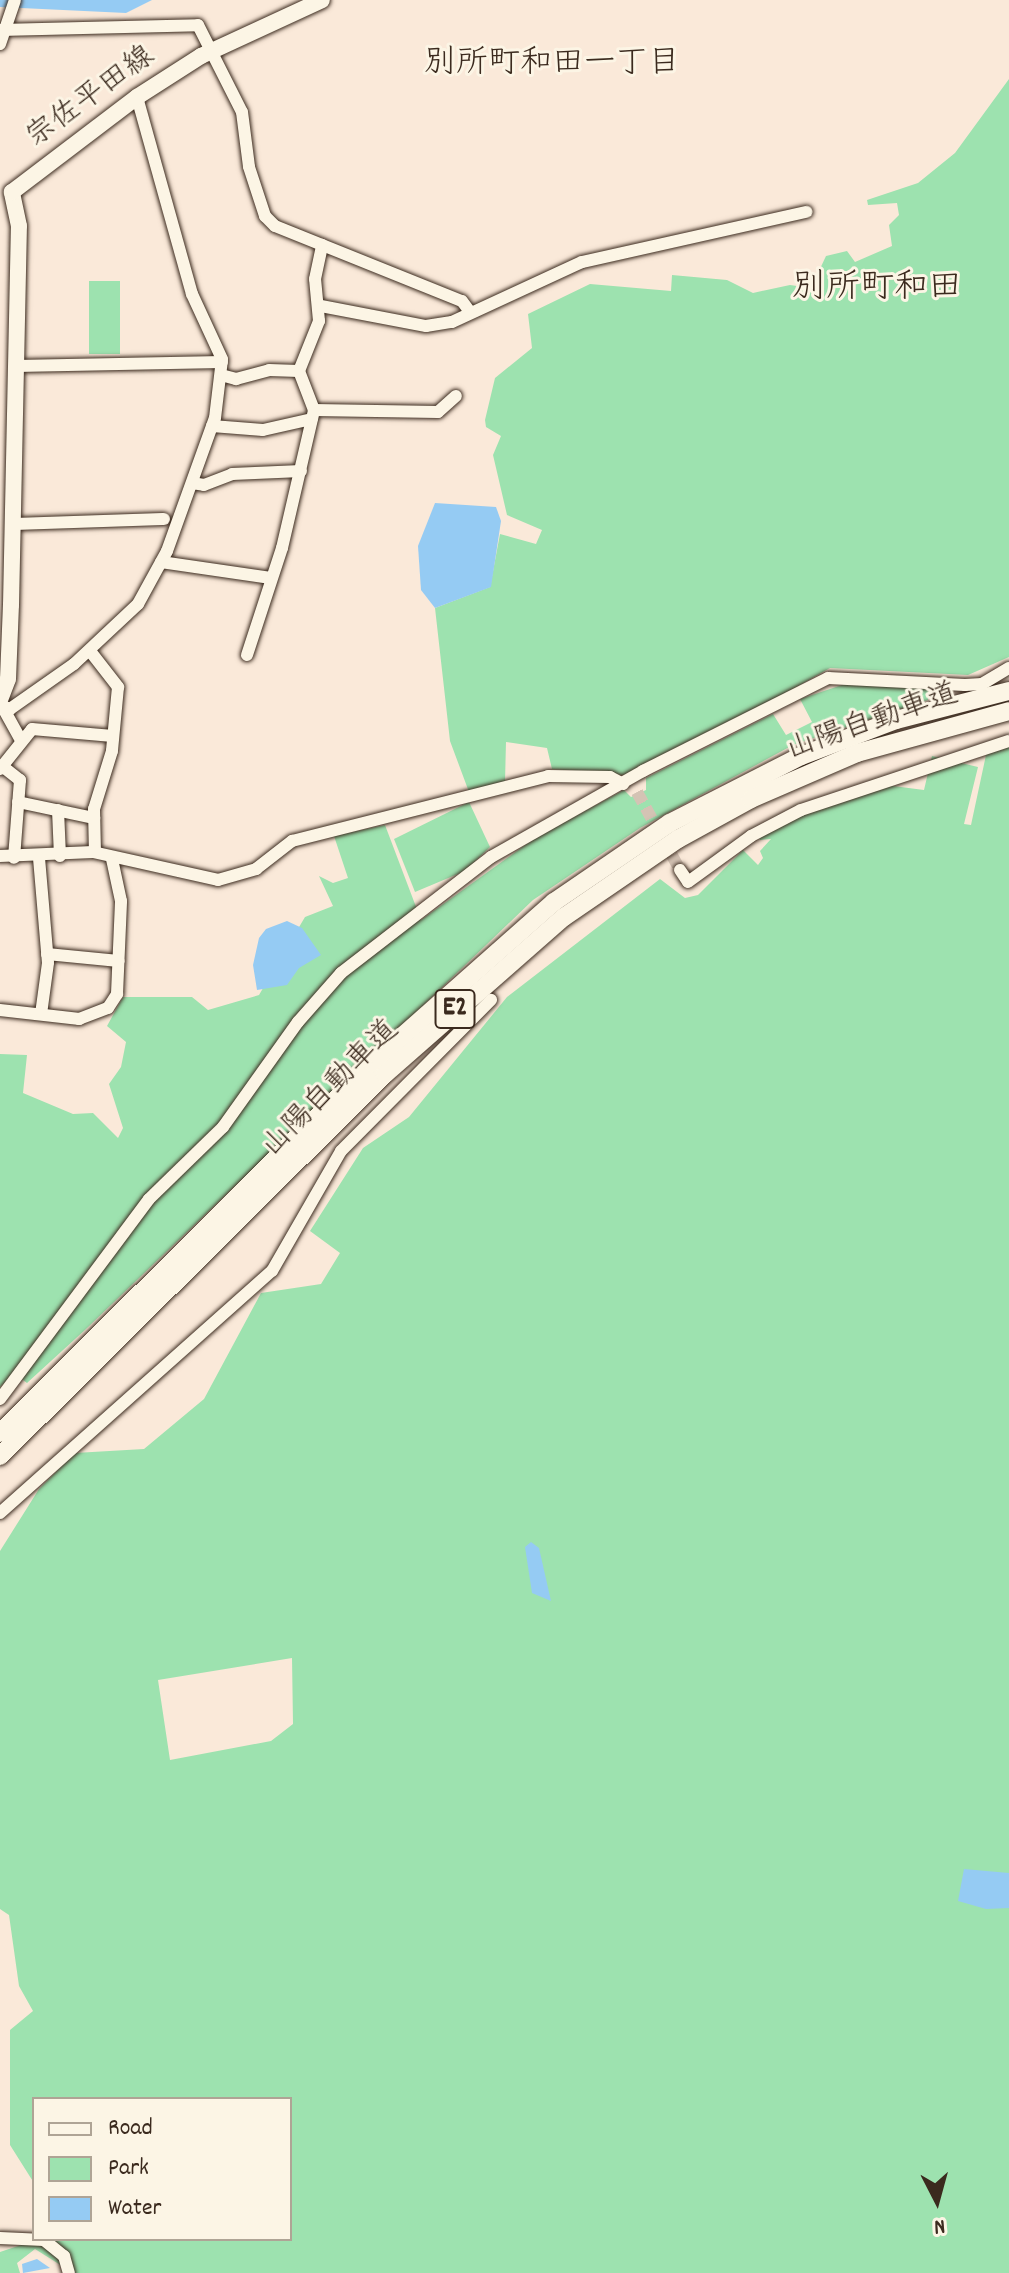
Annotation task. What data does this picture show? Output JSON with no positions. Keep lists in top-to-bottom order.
{
  "streets": {
    "highway": ["山陽自動車道", "E2"],
    "main road": ["宗佐平田線"]
  },
  "districts": ["別所町和田一丁目", "別所町和田"],
  "legend": ["Road", "Park", "Water"],
  "north": "bottom"
}
